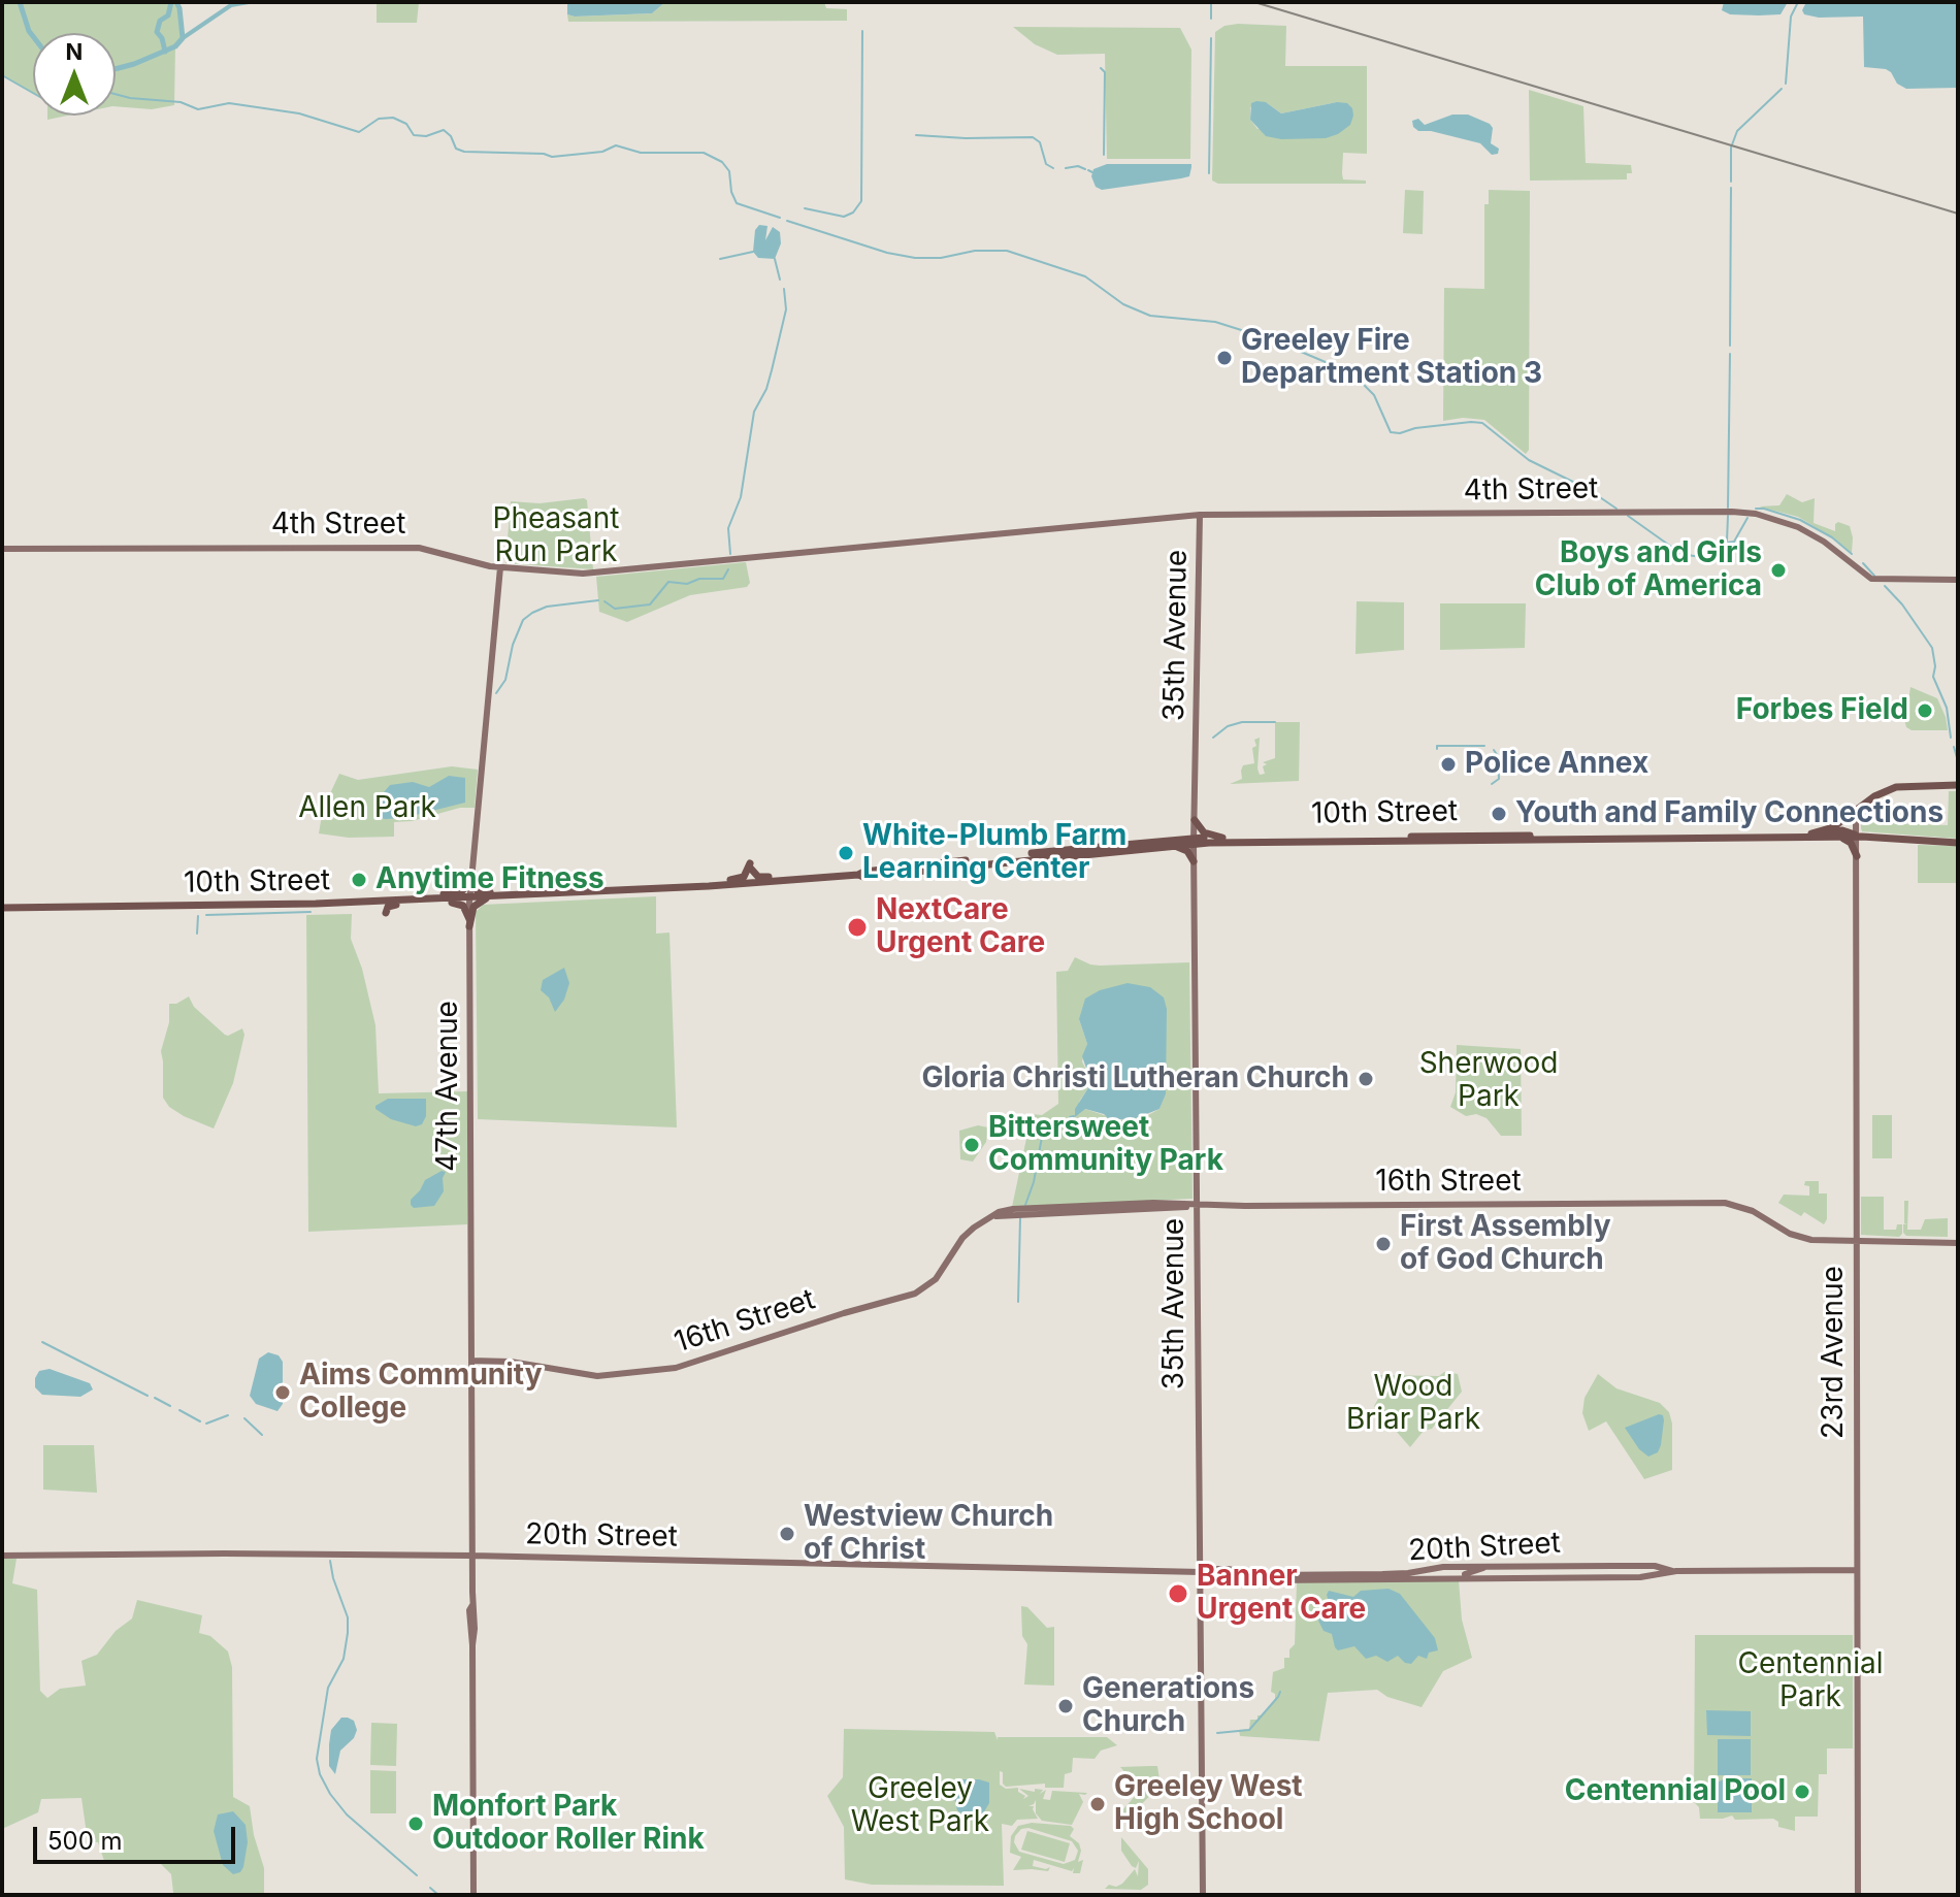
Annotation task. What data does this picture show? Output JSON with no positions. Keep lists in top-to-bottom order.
{
  "streets": {
    "main road": [
      "4th Street",
      "35th Avenue",
      "10th Street",
      "47th Avenue",
      "16th Street",
      "23rd Avenue",
      "20th Street"
    ]
  },
  "crossings": [
    ["4th Street", "35th Avenue"],
    ["4th Street", "47th Avenue"],
    ["35th Avenue", "10th Street"],
    ["35th Avenue", "16th Street"],
    ["35th Avenue", "20th Street"],
    ["10th Street", "47th Avenue"],
    ["10th Street", "23rd Avenue"],
    ["47th Avenue", "16th Street"],
    ["47th Avenue", "20th Street"],
    ["16th Street", "23rd Avenue"],
    ["23rd Avenue", "20th Street"]
  ],
  "parks": [
    "Pheasant Run Park",
    "Allen Park",
    "Sherwood Park",
    "Wood Briar Park",
    "Centennial Park",
    "Greeley West Park"
  ],
  "places": [
    "Greeley Fire Department Station 3",
    "Boys and Girls Club of America",
    "Forbes Field",
    "Police Annex",
    "Youth and Family Connections",
    "White-Plumb Farm Learning Center",
    "Anytime Fitness",
    "NextCare Urgent Care",
    "Gloria Christi Lutheran Church",
    "Bittersweet Community Park",
    "First Assembly of God Church",
    "Aims Community College",
    "Westview Church of Christ",
    "Banner Urgent Care",
    "Generations Church",
    "Centennial Pool",
    "Greeley West High School",
    "Monfort Park Outdoor Roller Rink"
  ],
  "scale_bar": "500 m",
  "north": "top"
}
